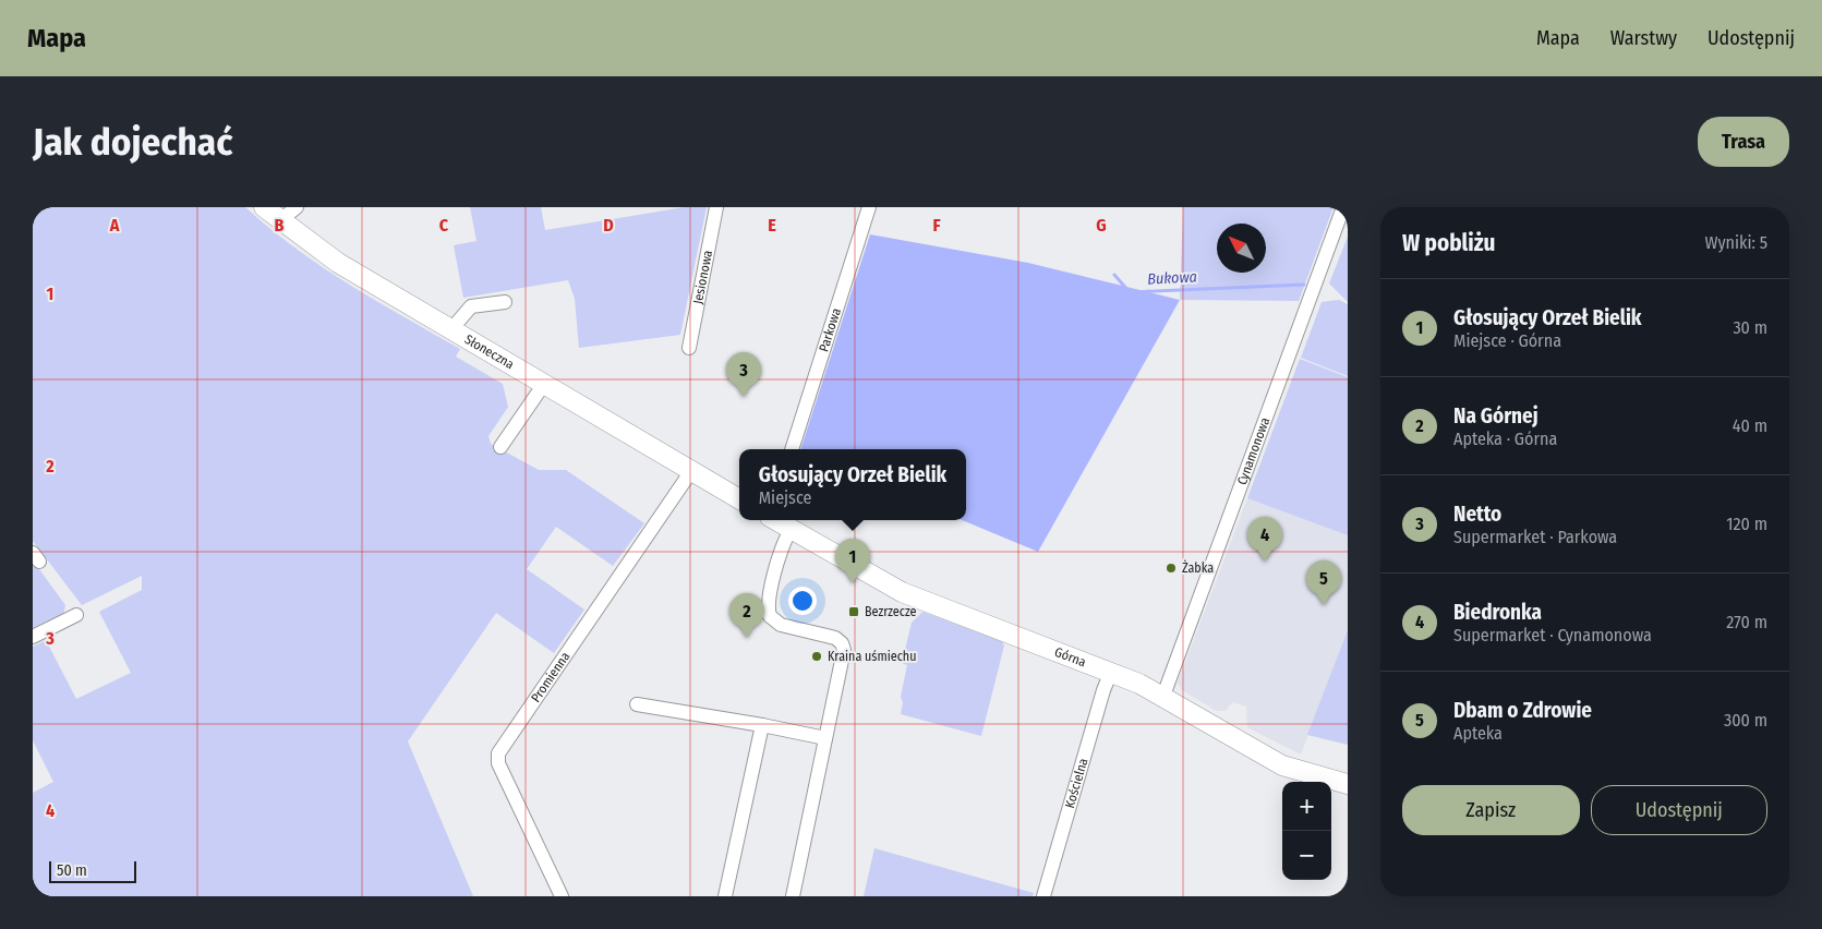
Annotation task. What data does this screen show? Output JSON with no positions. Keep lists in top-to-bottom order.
{
  "streets": {
    "street": [
      "Jesionowa",
      "Parkowa",
      "Słoneczna",
      "Cynamonowa",
      "Górna",
      "Promienna",
      "Kościelna"
    ]
  },
  "crossings": [
    ["Słoneczna", "Promienna"],
    ["Cynamonowa", "Górna"],
    ["Górna", "Kościelna"]
  ],
  "water": ["Bukowa"],
  "places": {
    "other": ["Żabka", "Kraina uśmiechu"],
    "transit": ["Bezrzecze"]
  },
  "scale_bar": "50 m",
  "north": "top left",
  "page": {
    "header": "Mapa",
    "nav": ["Mapa", "Warstwy", "Udostępnij"],
    "buttons": [
      "Trasa",
      ["Zapisz", "Udostępnij"]
    ],
    "title": "Jak dojechać",
    "heading": ["W pobliżu", "Wyniki: 5"],
    "list": [
      {
        "mark": "1",
        "name": "Głosujący Orzeł Bielik",
        "note": "Miejsce · Górna",
        "value": "30 m"
      },
      {
        "mark": "2",
        "name": "Na Górnej",
        "note": "Apteka · Górna",
        "value": "40 m"
      },
      {
        "mark": "3",
        "name": "Netto",
        "note": "Supermarket · Parkowa",
        "value": "120 m"
      },
      {
        "mark": "4",
        "name": "Biedronka",
        "note": "Supermarket · Cynamonowa",
        "value": "270 m"
      },
      {
        "mark": "5",
        "name": "Dbam o Zdrowie",
        "note": "Apteka",
        "value": "300 m"
      }
    ],
    "pins": [
      "3",
      "4",
      "1",
      "5",
      "2"
    ],
    "popup": ["Głosujący Orzeł Bielik", "Miejsce"],
    "map_buttons": ["+", "−"],
    "scale": "50 m"
  },
  "grid": {
    "columns": [
      "A",
      "B",
      "C",
      "D",
      "E",
      "F",
      "G"
    ],
    "rows": [
      "1",
      "2",
      "3",
      "4"
    ]
  }
}
